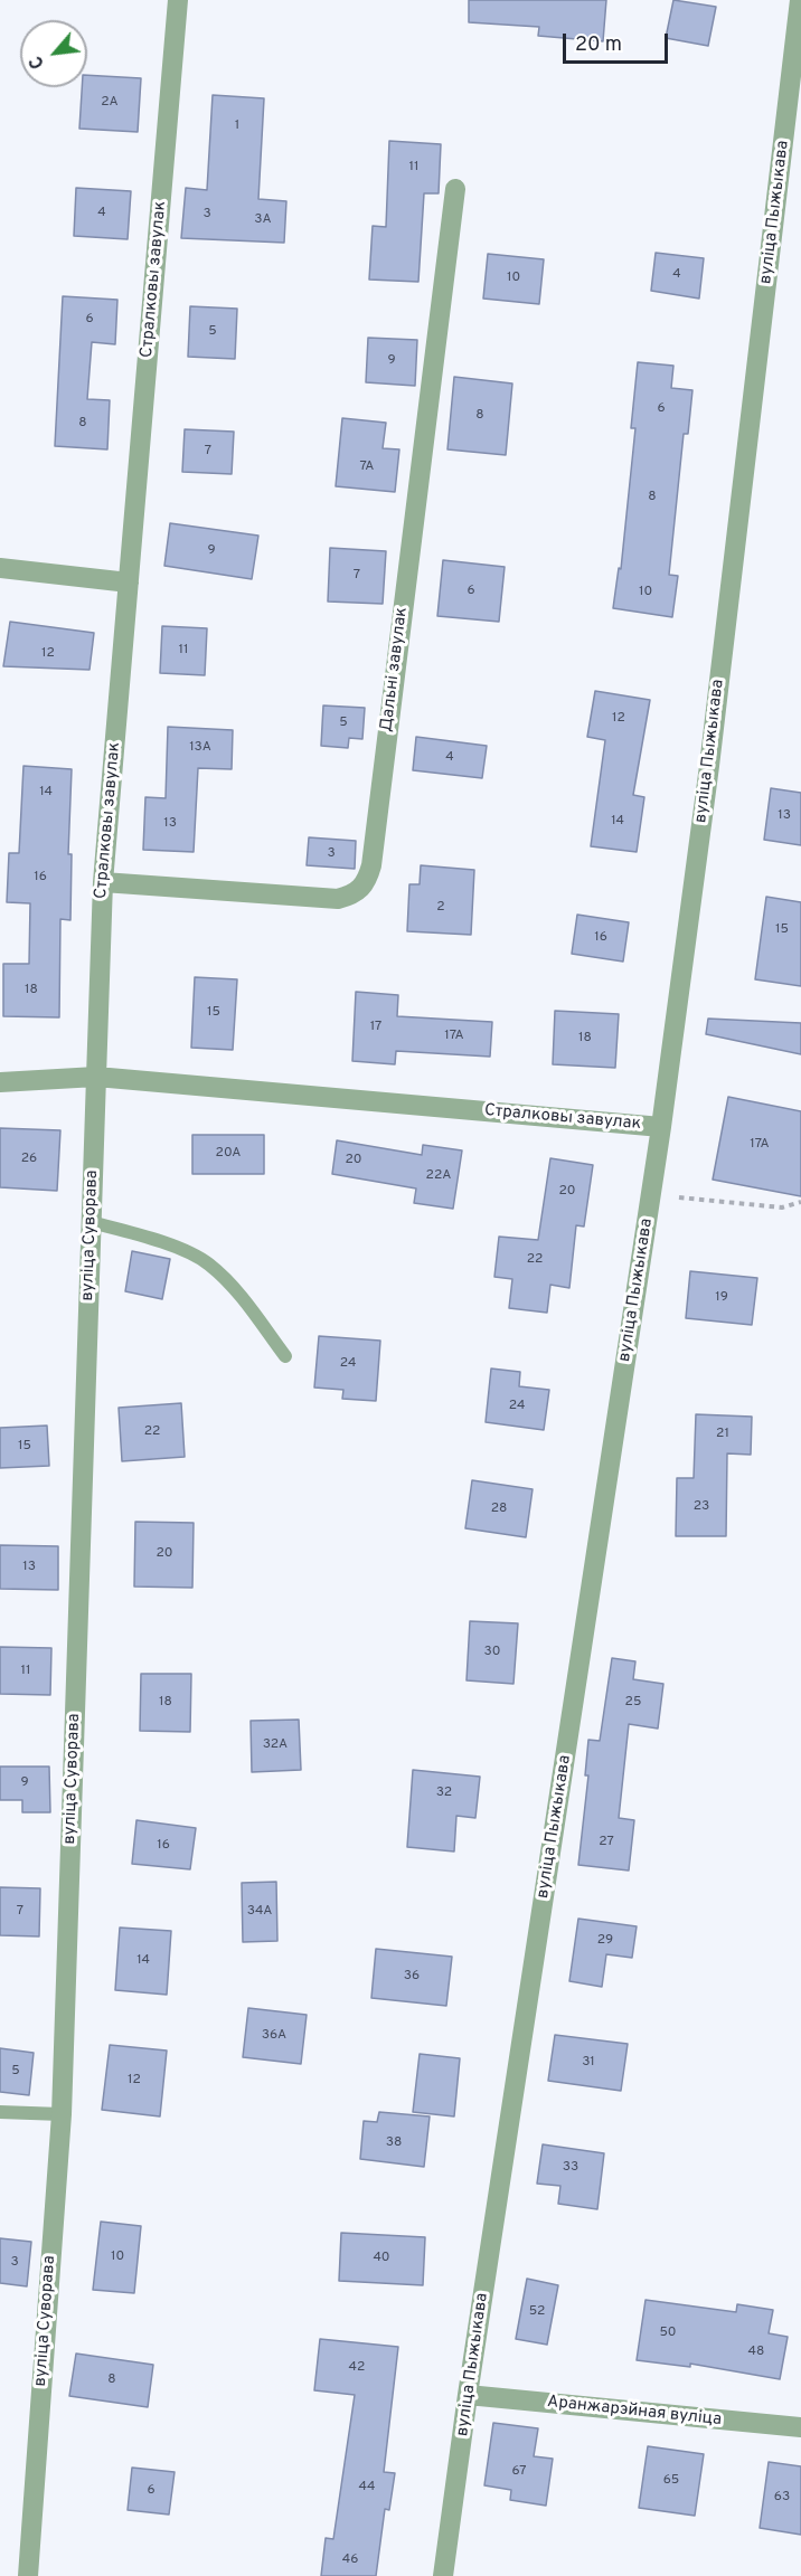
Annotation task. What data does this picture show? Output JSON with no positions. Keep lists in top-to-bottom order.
{
  "streets": {
    "street": [
      "вуліца Пыжыкава",
      "Стралковы завулак",
      "Дальні завулак",
      "вуліца Суворава",
      "Аранжарэйная вуліца"
    ]
  },
  "crossings": [
    ["вуліца Пыжыкава", "Стралковы завулак"],
    ["вуліца Пыжыкава", "Аранжарэйная вуліца"],
    ["Стралковы завулак", "Дальні завулак"],
    ["Стралковы завулак", "вуліца Суворава"]
  ],
  "house_numbers": [
    "2А",
    "1",
    "11",
    "4",
    "3",
    "3А",
    "4",
    "10",
    "6",
    "5",
    "9",
    "6",
    "8",
    "8",
    "7",
    "7А",
    "8",
    "9",
    "7",
    "6",
    "10",
    "11",
    "12",
    "12",
    "5",
    "13А",
    "4",
    "14",
    "13",
    "14",
    "13",
    "3",
    "16",
    "2",
    "15",
    "16",
    "18",
    "15",
    "17",
    "17А",
    "18",
    "17А",
    "20А",
    "26",
    "20",
    "22А",
    "20",
    "22",
    "19",
    "24",
    "24",
    "22",
    "21",
    "15",
    "23",
    "28",
    "20",
    "13",
    "30",
    "11",
    "18",
    "25",
    "32А",
    "9",
    "32",
    "27",
    "16",
    "7",
    "34А",
    "29",
    "14",
    "36",
    "36А",
    "31",
    "5",
    "12",
    "38",
    "33",
    "10",
    "40",
    "3",
    "52",
    "50",
    "48",
    "42",
    "8",
    "67",
    "65",
    "44",
    "6",
    "63",
    "46"
  ],
  "scale_bar": "20 m",
  "north": "bottom left"
}
